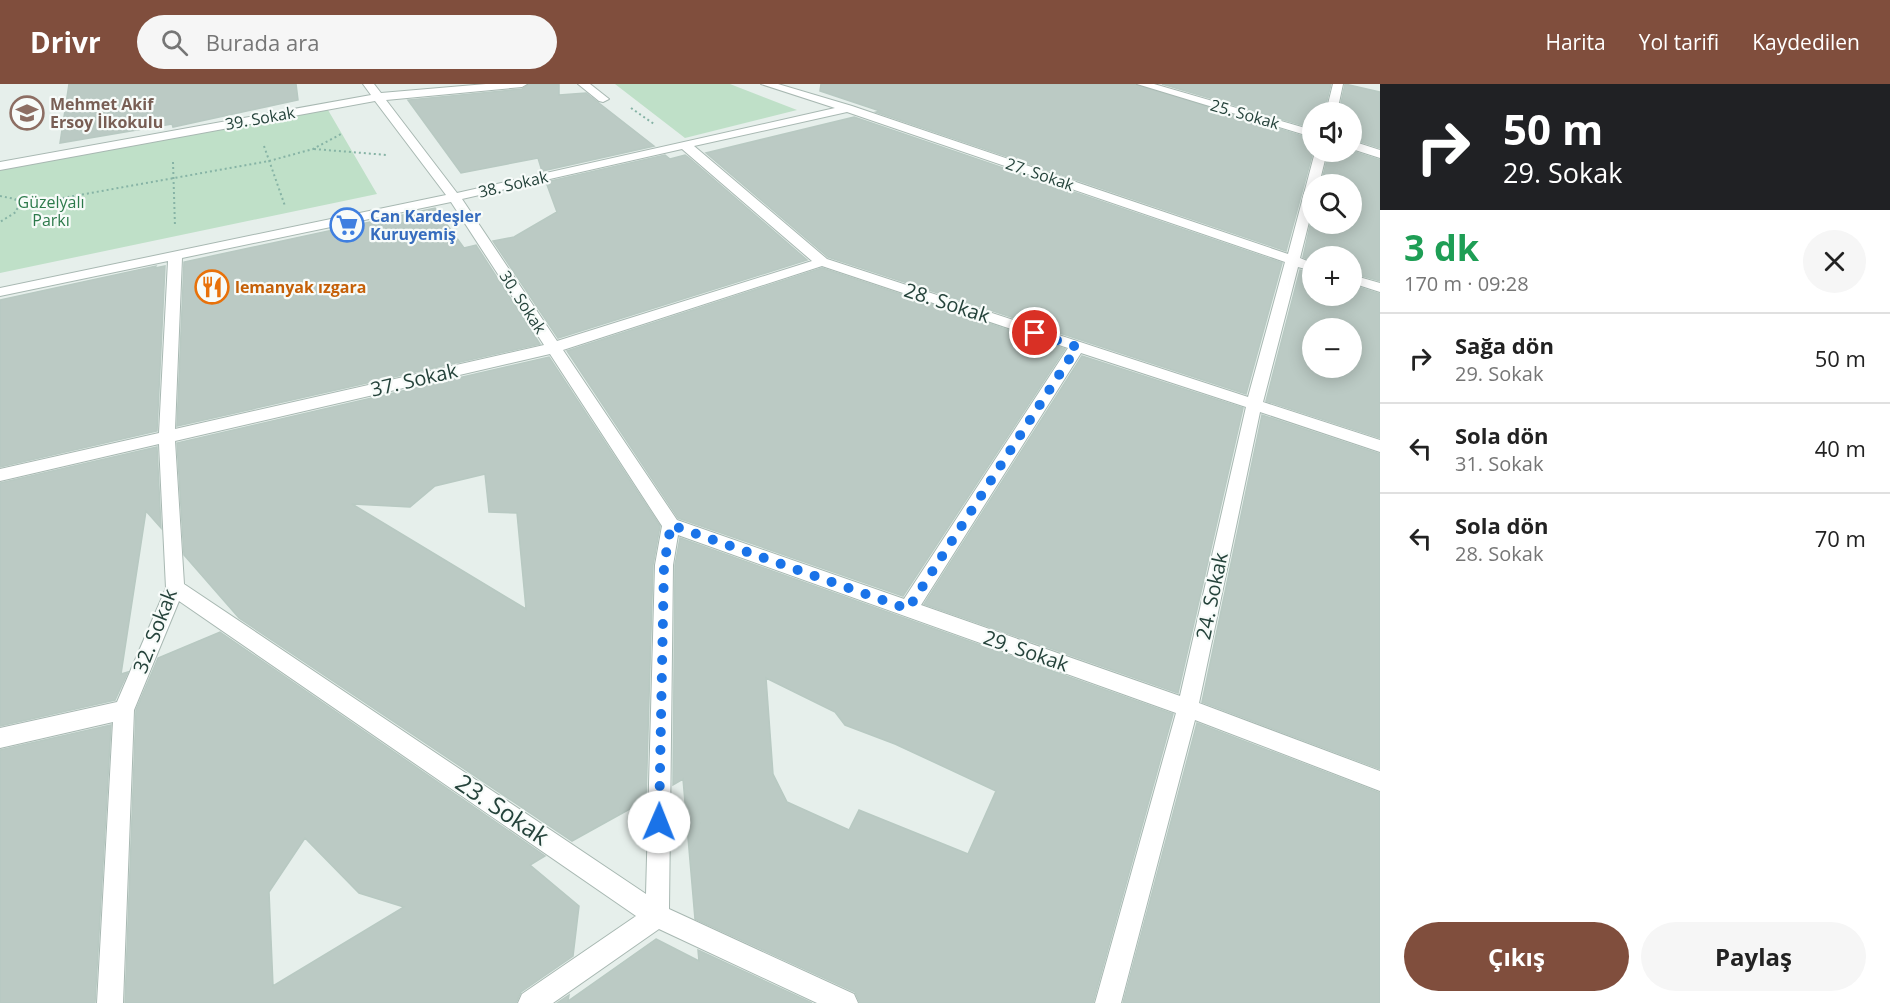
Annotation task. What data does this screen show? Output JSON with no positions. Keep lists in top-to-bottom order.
{
  "streets": {
    "street": [
      "25. Sokak",
      "39. Sokak",
      "27. Sokak",
      "38. Sokak",
      "30. Sokak",
      "28. Sokak",
      "37. Sokak",
      "24. Sokak",
      "32. Sokak",
      "29. Sokak",
      "23. Sokak"
    ]
  },
  "crossings": [
    ["39. Sokak", "30. Sokak"],
    ["27. Sokak", "38. Sokak"],
    ["38. Sokak", "30. Sokak"],
    ["38. Sokak", "28. Sokak"],
    ["38. Sokak", "32. Sokak"],
    ["30. Sokak", "37. Sokak"],
    ["30. Sokak", "29. Sokak"],
    ["28. Sokak", "37. Sokak"],
    ["28. Sokak", "24. Sokak"],
    ["37. Sokak", "32. Sokak"],
    ["24. Sokak", "29. Sokak"],
    ["32. Sokak", "23. Sokak"]
  ],
  "parks": ["Güzelyalı Parkı"],
  "places": {
    "school or university": ["Mehmet Akif Ersoy İlkokulu"],
    "supermarket": ["Can Kardeşler Kuruyemiş"],
    "restaurant": ["lemanyak ızgara"]
  },
  "page": {
    "header": "Drivr",
    "search": "Burada ara",
    "nav": ["Harita", "Yol tarifi", "Kaydedilen"],
    "turn": ["50 m", "29. Sokak"],
    "map_buttons": ["+", "−"],
    "heading": ["3 dk", "170 m · 09:28"],
    "list": [
      {
        "name": "Sağa dön",
        "note": "29. Sokak",
        "value": "50 m"
      },
      {
        "name": "Sola dön",
        "note": "31. Sokak",
        "value": "40 m"
      },
      {
        "name": "Sola dön",
        "note": "28. Sokak",
        "value": "70 m"
      }
    ],
    "buttons": ["Çıkış", "Paylaş"]
  }
}
